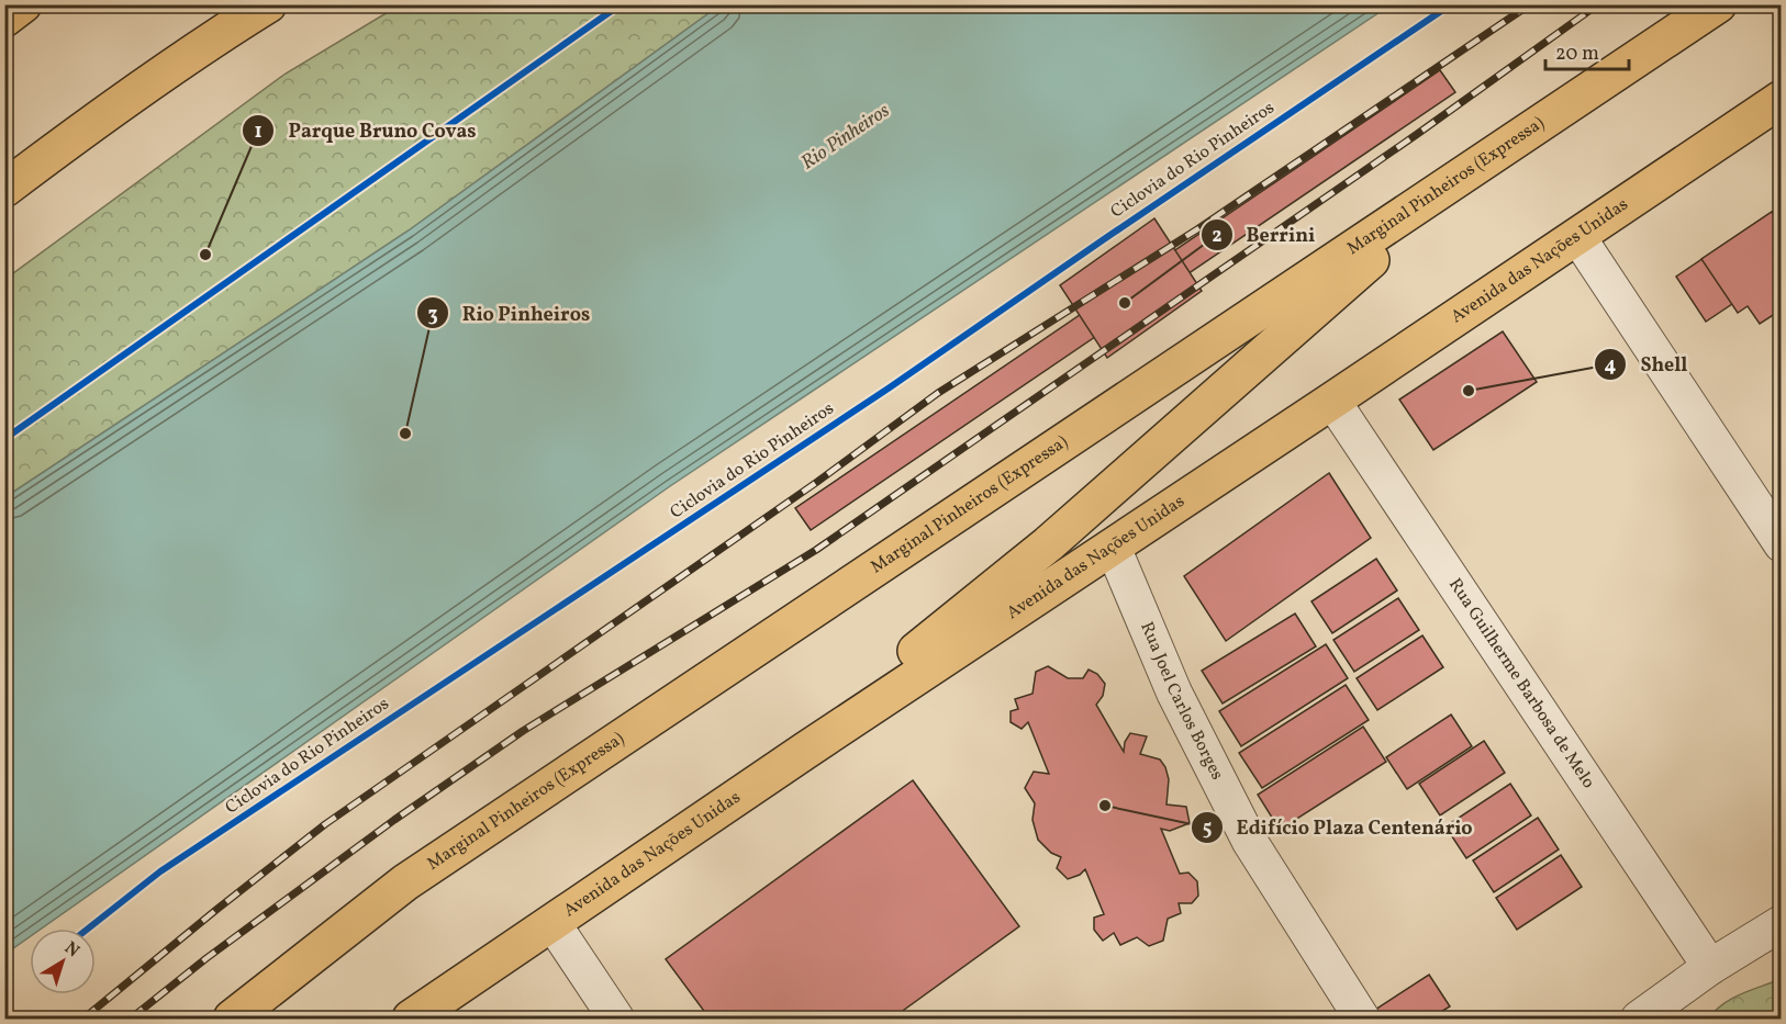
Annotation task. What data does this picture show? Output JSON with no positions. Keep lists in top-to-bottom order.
{
  "streets": {
    "highway": ["Marginal Pinheiros (Expressa)", "Avenida das Nações Unidas"],
    "street": ["Rua Guilherme Barbosa de Melo", "Rua Joel Carlos Borges"],
    "cycle path": ["Ciclovia do Rio Pinheiros"]
  },
  "crossings": [
    ["Avenida das Nações Unidas", "Rua Guilherme Barbosa de Melo"],
    ["Avenida das Nações Unidas", "Rua Joel Carlos Borges"]
  ],
  "water": ["Rio Pinheiros"],
  "places": [
    "Parque Bruno Covas",
    "Berrini",
    "Shell",
    "Rio Pinheiros",
    "Edifício Plaza Centenário"
  ],
  "scale_bar": "20 m",
  "north": "top right"
}
